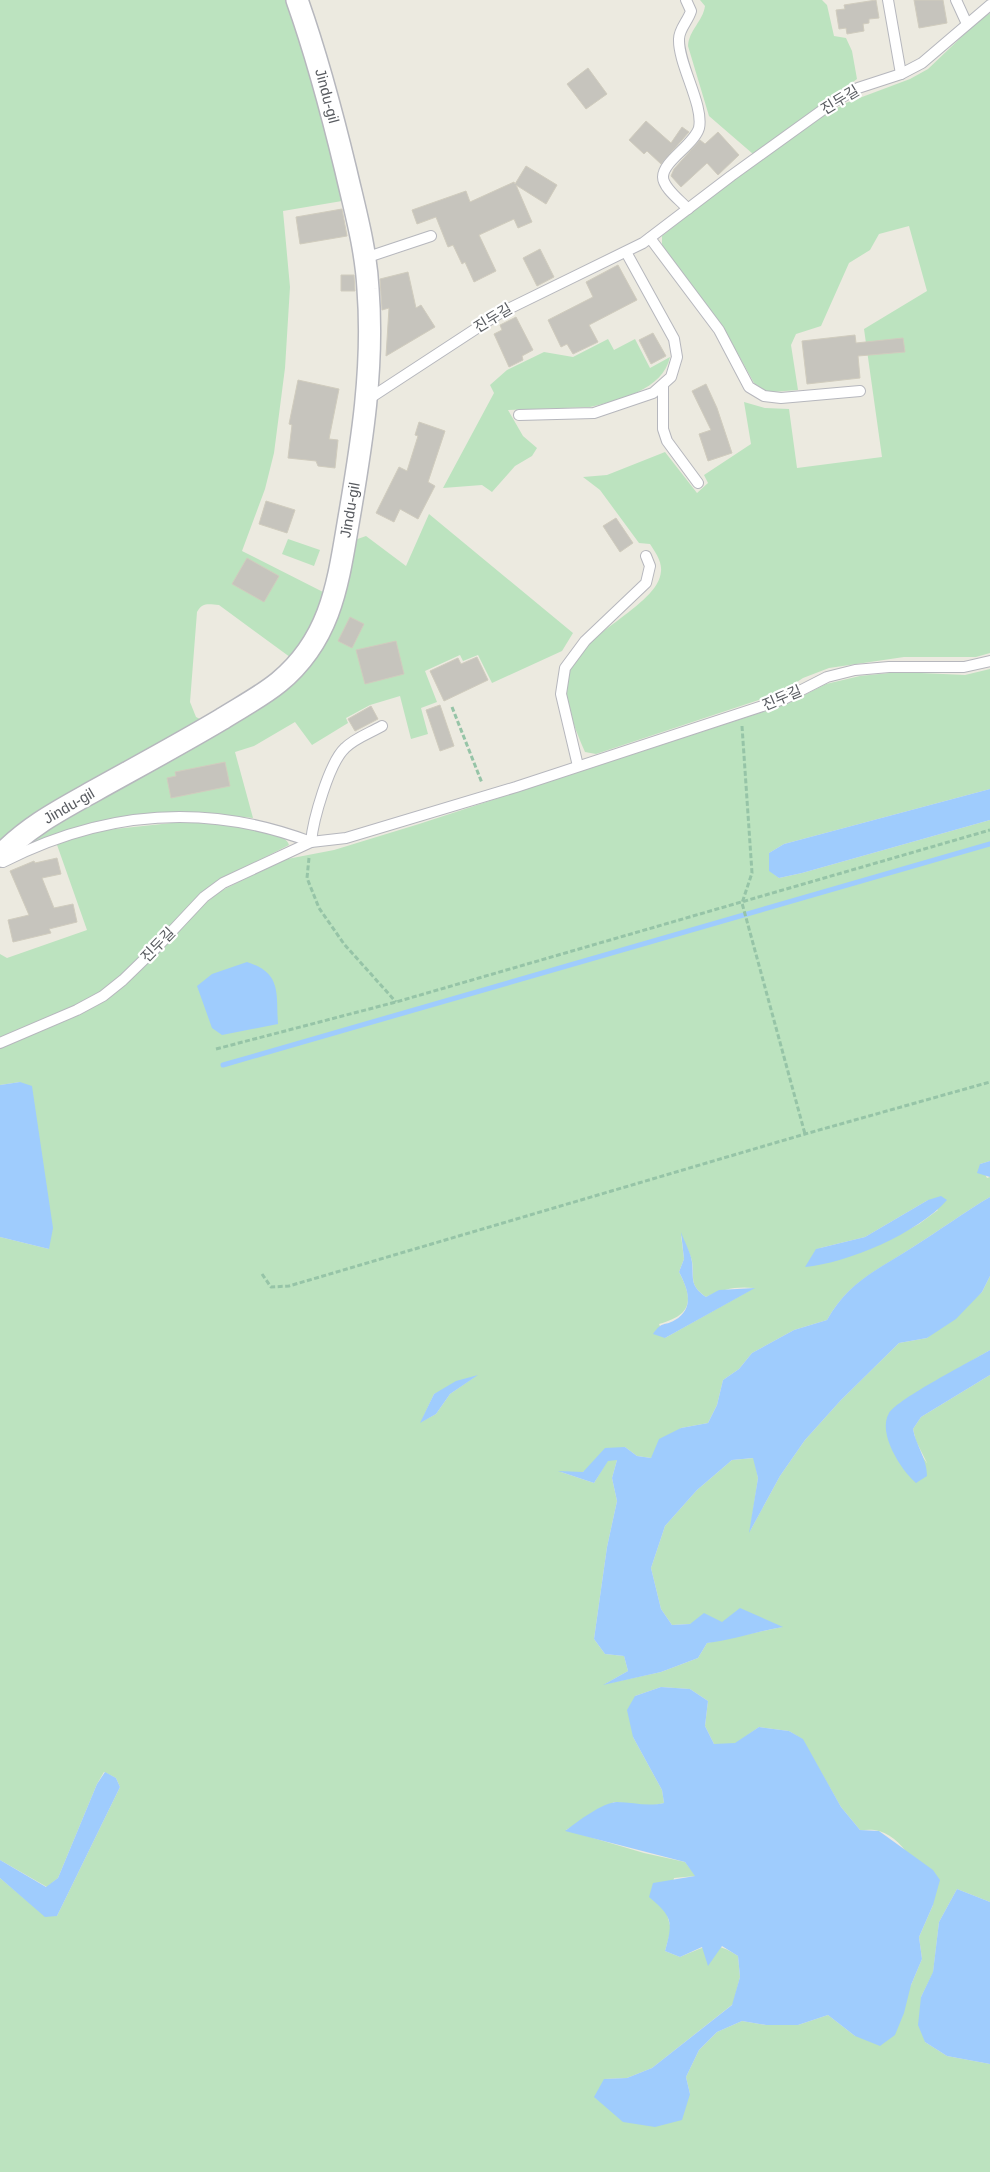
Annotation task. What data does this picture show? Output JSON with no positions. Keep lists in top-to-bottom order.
{
  "streets": {
    "street": ["Jindu-gil"],
    "lane": ["진두길"]
  },
  "crossings": [
    ["Jindu-gil", "진두길"]
  ]
}
